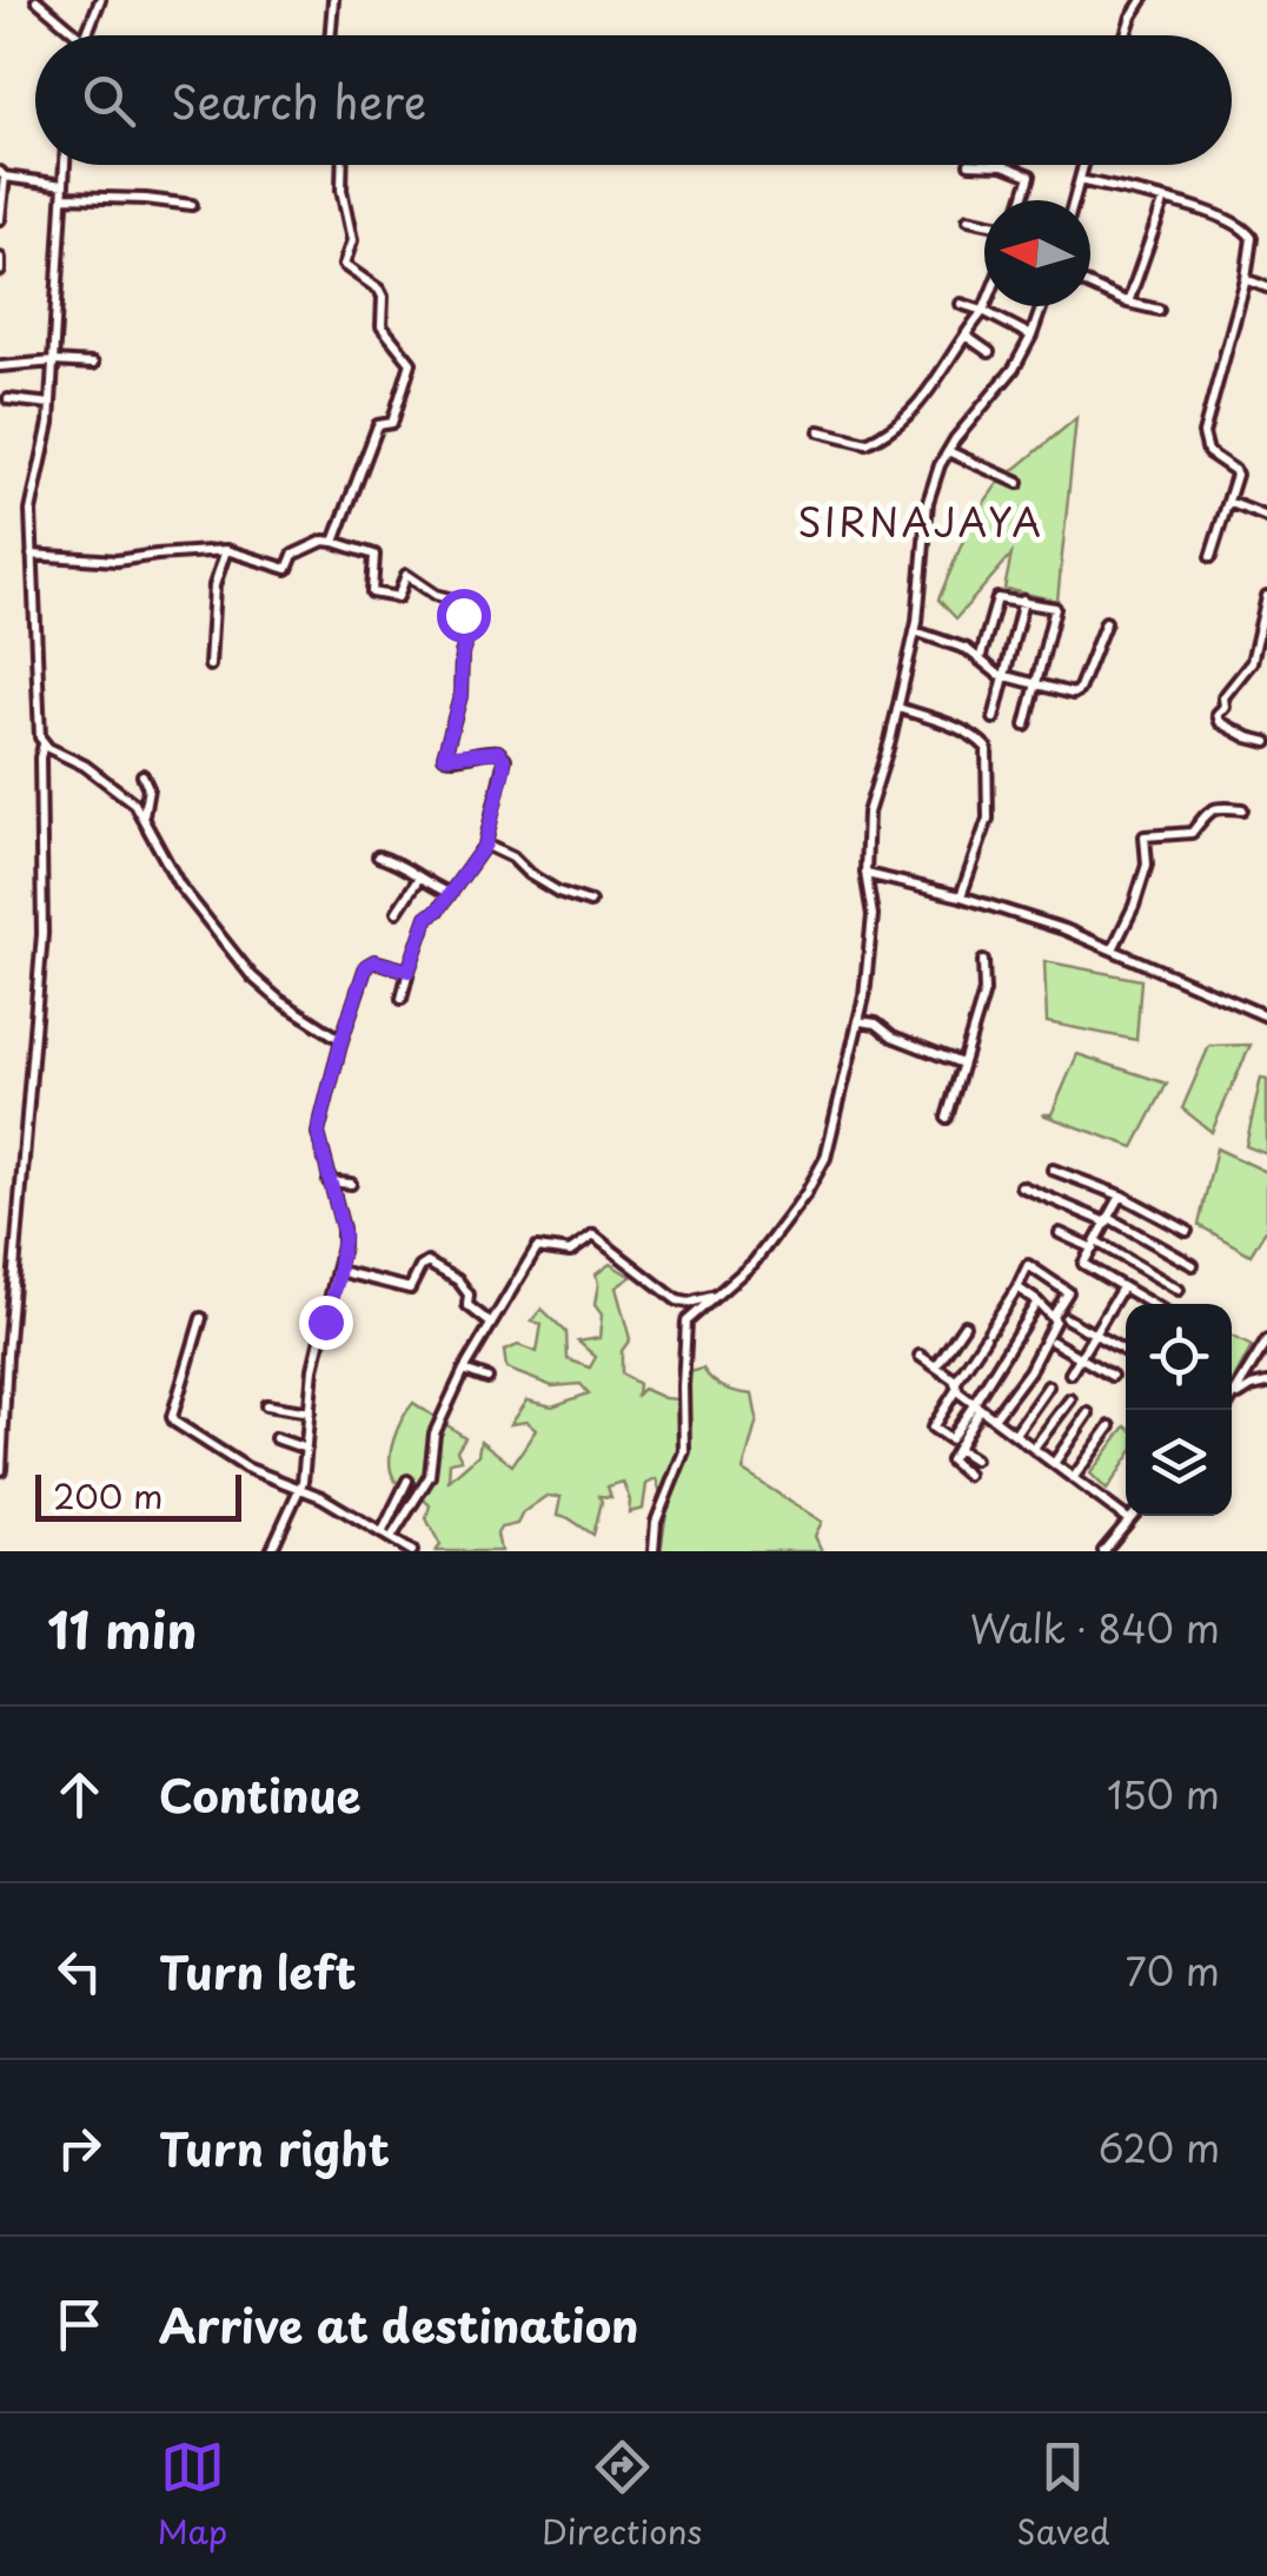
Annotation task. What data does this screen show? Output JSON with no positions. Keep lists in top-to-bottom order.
{
  "districts": ["SIRNAJAYA"],
  "scale_bar": "200 m",
  "north": "left",
  "page": {
    "search": "Search here",
    "scale": "200 m",
    "heading": ["11 min", "Walk · 840 m"],
    "list": [
      ["Continue", "150 m"],
      ["Turn left", "70 m"],
      ["Turn right", "620 m"],
      "Arrive at destination"
    ],
    "nav": ["Map", "Directions", "Saved"]
  }
}
